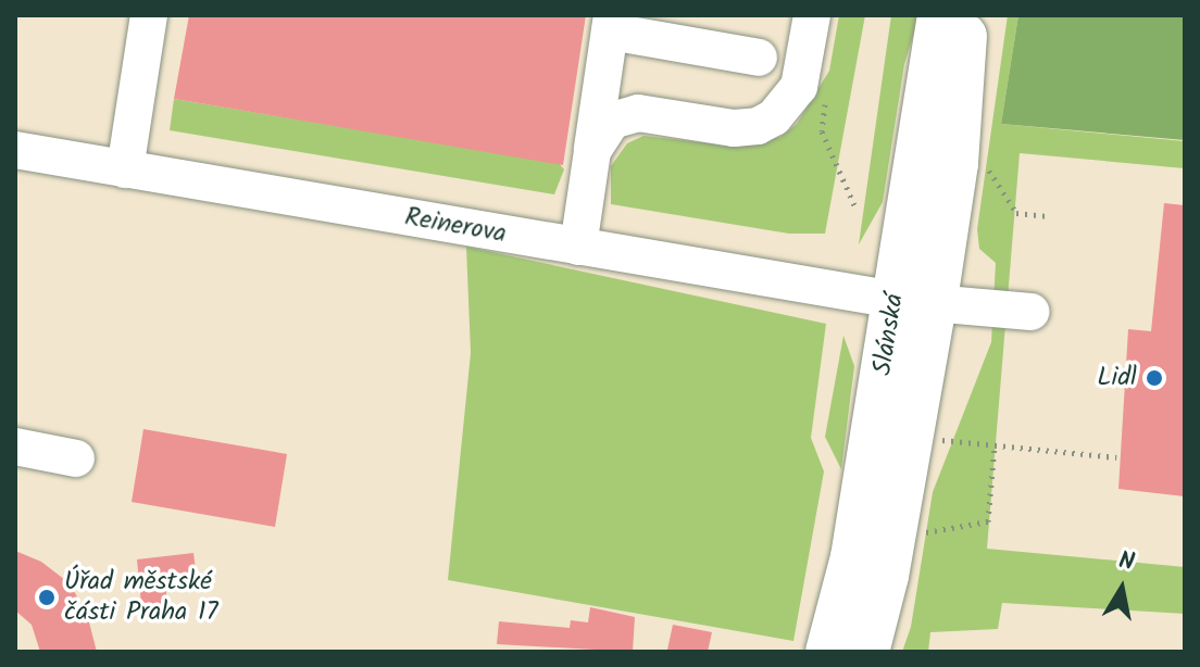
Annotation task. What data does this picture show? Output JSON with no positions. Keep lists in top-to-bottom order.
{
  "streets": {
    "main road": ["Slánská"],
    "street": ["Reinerova"]
  },
  "crossings": [
    ["Reinerova", "Slánská"]
  ],
  "places": ["Lidl", "Úřad městské části Praha 17"],
  "north": "top"
}
